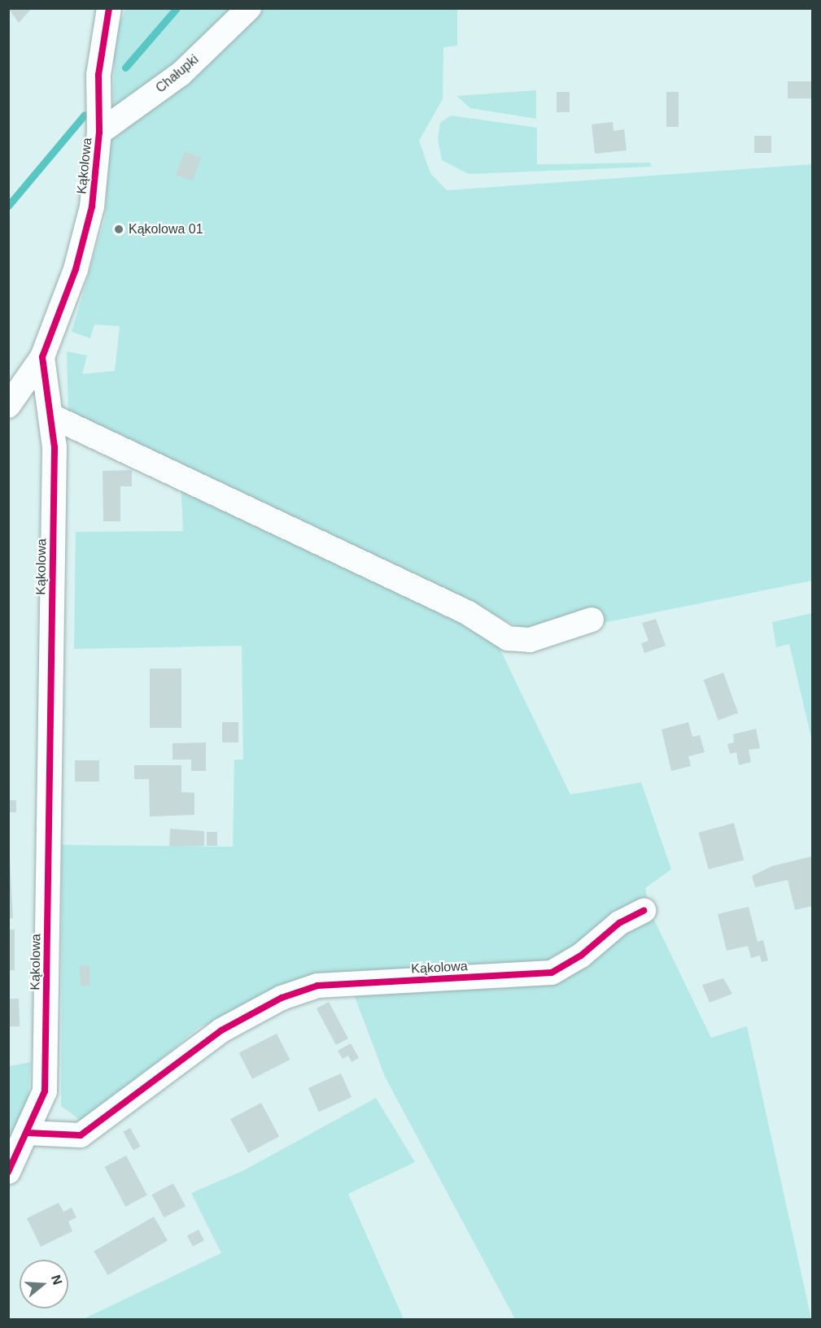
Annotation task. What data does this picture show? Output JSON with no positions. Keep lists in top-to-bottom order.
{
  "streets": {
    "street": ["Chałupki", "Kąkolowa"]
  },
  "crossings": [
    ["Chałupki", "Kąkolowa"]
  ],
  "places": ["Kąkolowa 01"],
  "north": "right"
}
